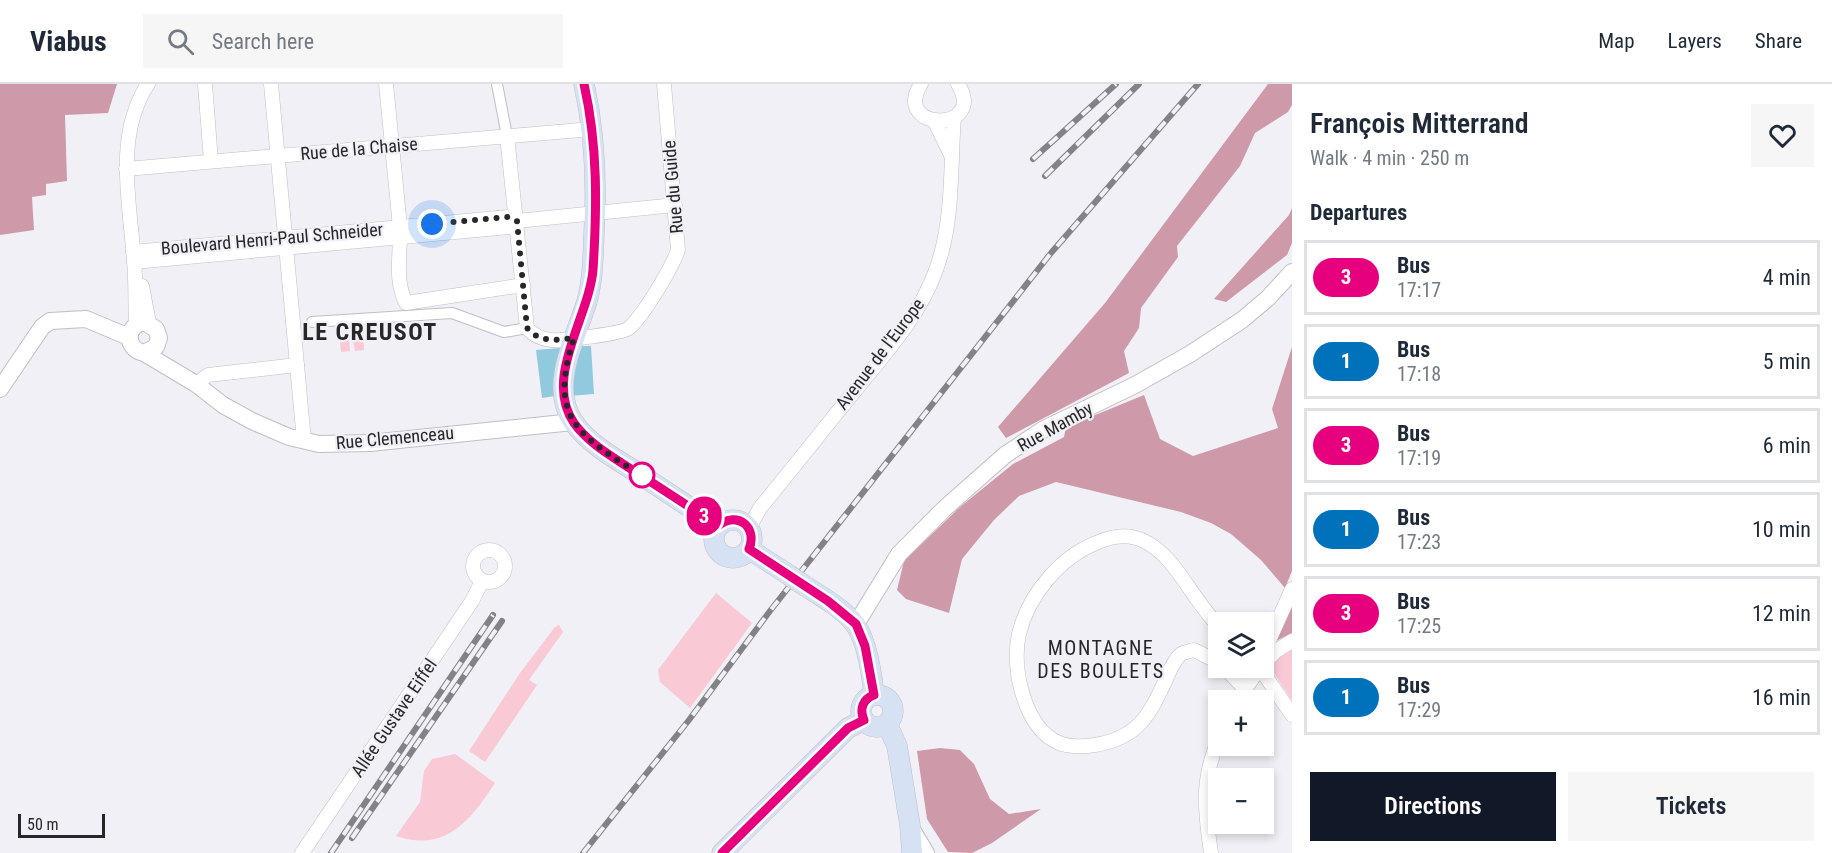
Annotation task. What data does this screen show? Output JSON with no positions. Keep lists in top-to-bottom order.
{
  "streets": {
    "street": [
      "Rue de la Chaise",
      "Rue du Guide",
      "Boulevard Henri-Paul Schneider",
      "Avenue de l'Europe",
      "Rue Mamby",
      "Rue Clemenceau",
      "Allée Gustave Eiffel"
    ]
  },
  "crossings": [
    ["Rue de la Chaise", "Rue Clemenceau"],
    ["Rue du Guide", "Boulevard Henri-Paul Schneider"],
    ["Boulevard Henri-Paul Schneider", "Rue Clemenceau"]
  ],
  "districts": ["LE CREUSOT", "MONTAGNE DES BOULETS"],
  "lines": ["bus line 3"],
  "scale_bar": "50 m",
  "page": {
    "header": "Viabus",
    "search": "Search here",
    "nav": ["Map", "Layers", "Share"],
    "on_map": "3",
    "heading": [
      ["François Mitterrand", "Walk · 4 min · 250 m"],
      "Departures"
    ],
    "list": [
      {
        "mark": "3",
        "name": "Bus",
        "note": "17:17",
        "value": "4 min"
      },
      {
        "mark": "1",
        "name": "Bus",
        "note": "17:18",
        "value": "5 min"
      },
      {
        "mark": "3",
        "name": "Bus",
        "note": "17:19",
        "value": "6 min"
      },
      {
        "mark": "1",
        "name": "Bus",
        "note": "17:23",
        "value": "10 min"
      },
      {
        "mark": "3",
        "name": "Bus",
        "note": "17:25",
        "value": "12 min"
      },
      {
        "mark": "1",
        "name": "Bus",
        "note": "17:29",
        "value": "16 min"
      }
    ],
    "map_buttons": ["+", "−"],
    "buttons": ["Directions", "Tickets"],
    "scale": "50 m"
  }
}
